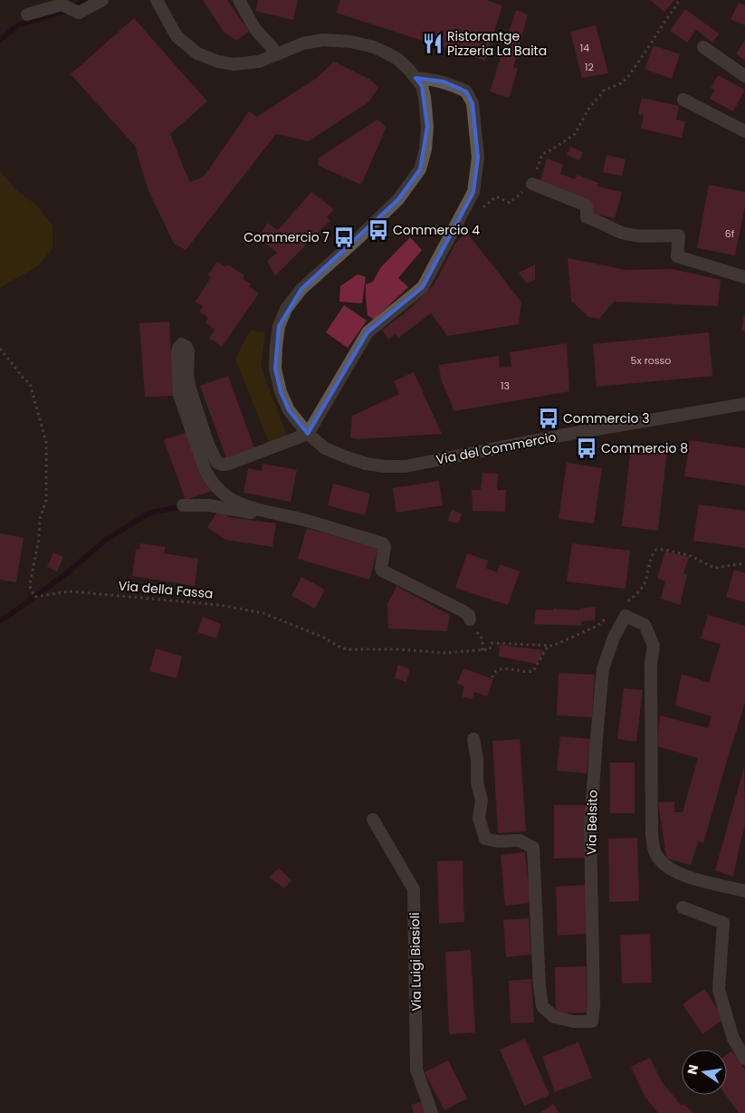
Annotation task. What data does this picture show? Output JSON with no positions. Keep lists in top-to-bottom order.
{
  "streets": {
    "street": ["Via del Commercio", "Via Belsito", "Via Luigi Biasioli"],
    "path": ["Via della Fassa"]
  },
  "places": {
    "restaurant": ["Ristorantge Pizzeria La Baita"],
    "bus stop": [
      "Commercio 4",
      "Commercio 7",
      "Commercio 3",
      "Commercio 8"
    ]
  },
  "house_numbers": [
    "14",
    "12",
    "6f",
    "5x rosso",
    "13"
  ],
  "north": "left"
}
